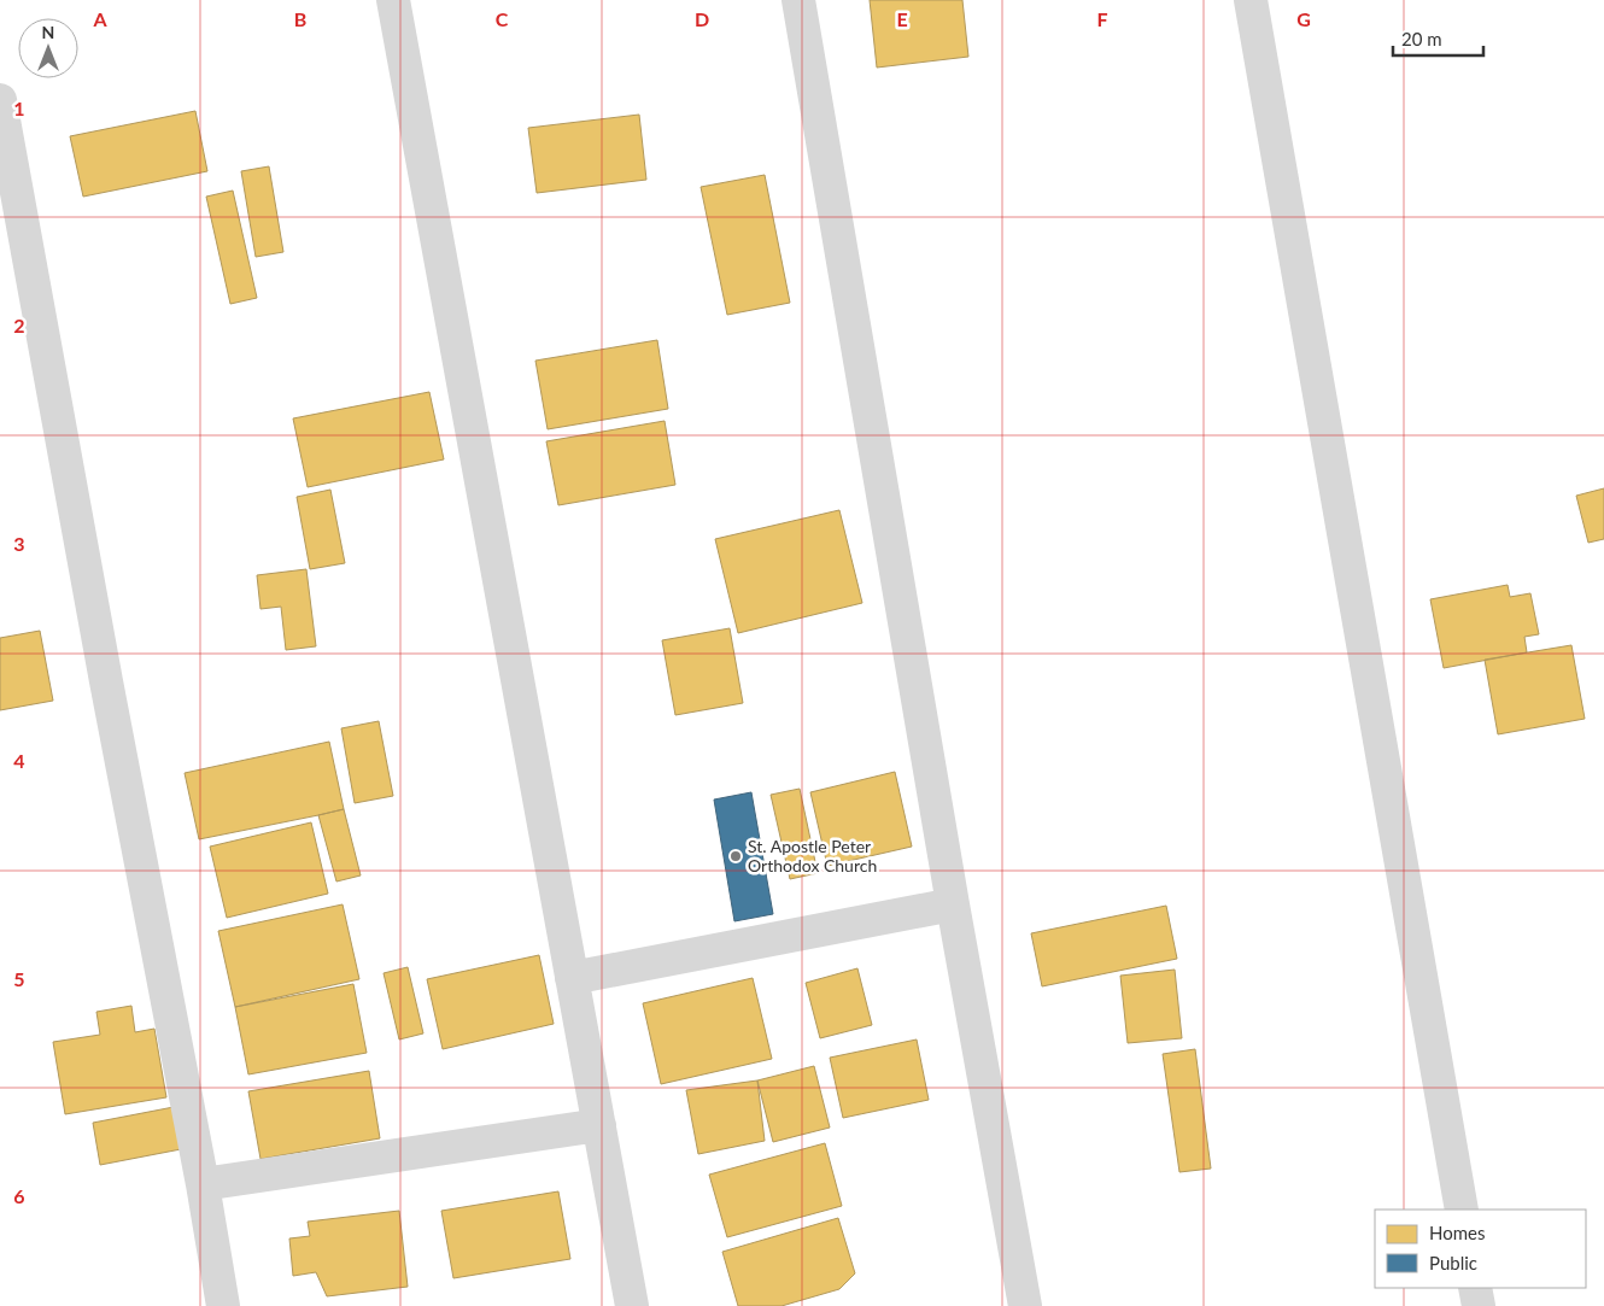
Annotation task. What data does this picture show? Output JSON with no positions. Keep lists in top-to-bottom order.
{
  "places": ["St. Apostle Peter Orthodox Church"],
  "legend": ["Homes", "Public"],
  "scale_bar": "20 m",
  "north": "top",
  "grid": {
    "columns": [
      "A",
      "B",
      "C",
      "D",
      "E",
      "F",
      "G"
    ],
    "rows": [
      "1",
      "2",
      "3",
      "4",
      "5",
      "6"
    ]
  }
}
